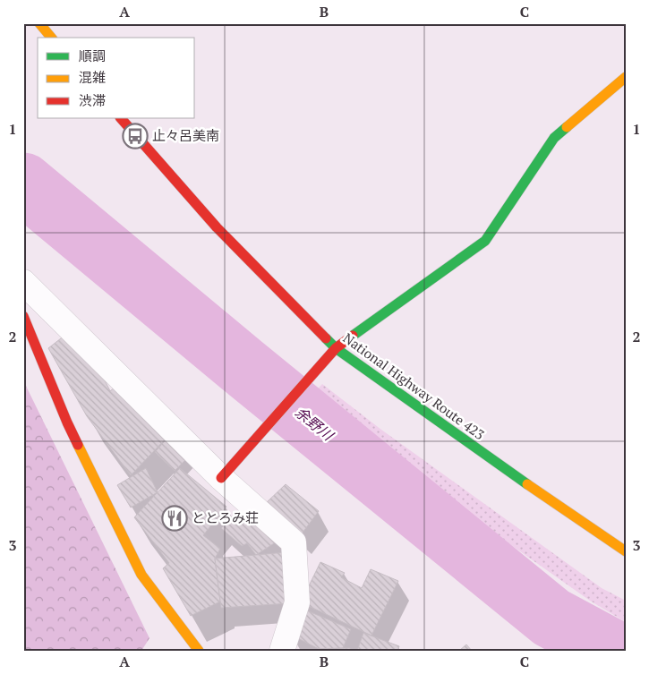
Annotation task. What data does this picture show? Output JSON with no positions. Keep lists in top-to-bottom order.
{
  "streets": {
    "main road": ["National Highway Route 423"]
  },
  "water": ["余野川"],
  "places": {
    "bus stop": ["止々呂美南"],
    "restaurant": ["ととろみ荘"]
  },
  "legend": ["順調", "混雑", "渋滞"],
  "grid": {
    "columns": ["A", "B", "C"],
    "rows": ["1", "2", "3"]
  }
}
